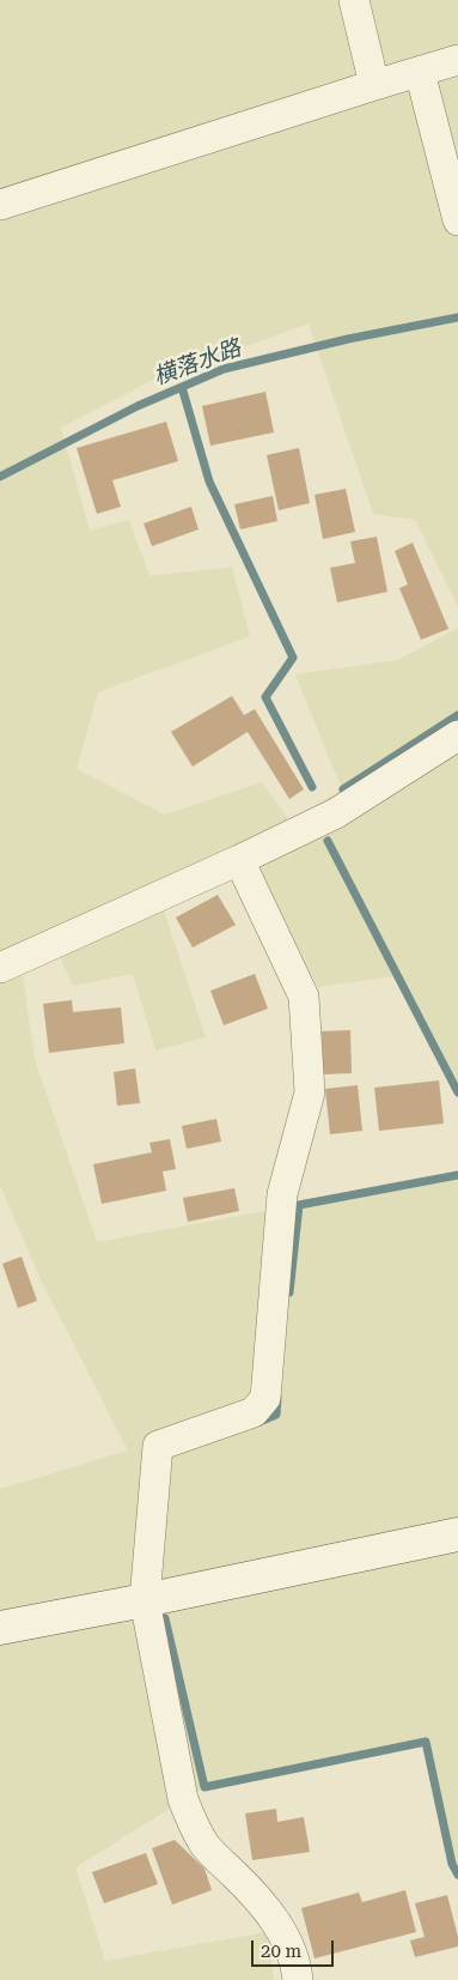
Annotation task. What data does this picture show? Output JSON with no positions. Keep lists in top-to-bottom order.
{
  "water": ["横落水路"],
  "scale_bar": "20 m"
}
